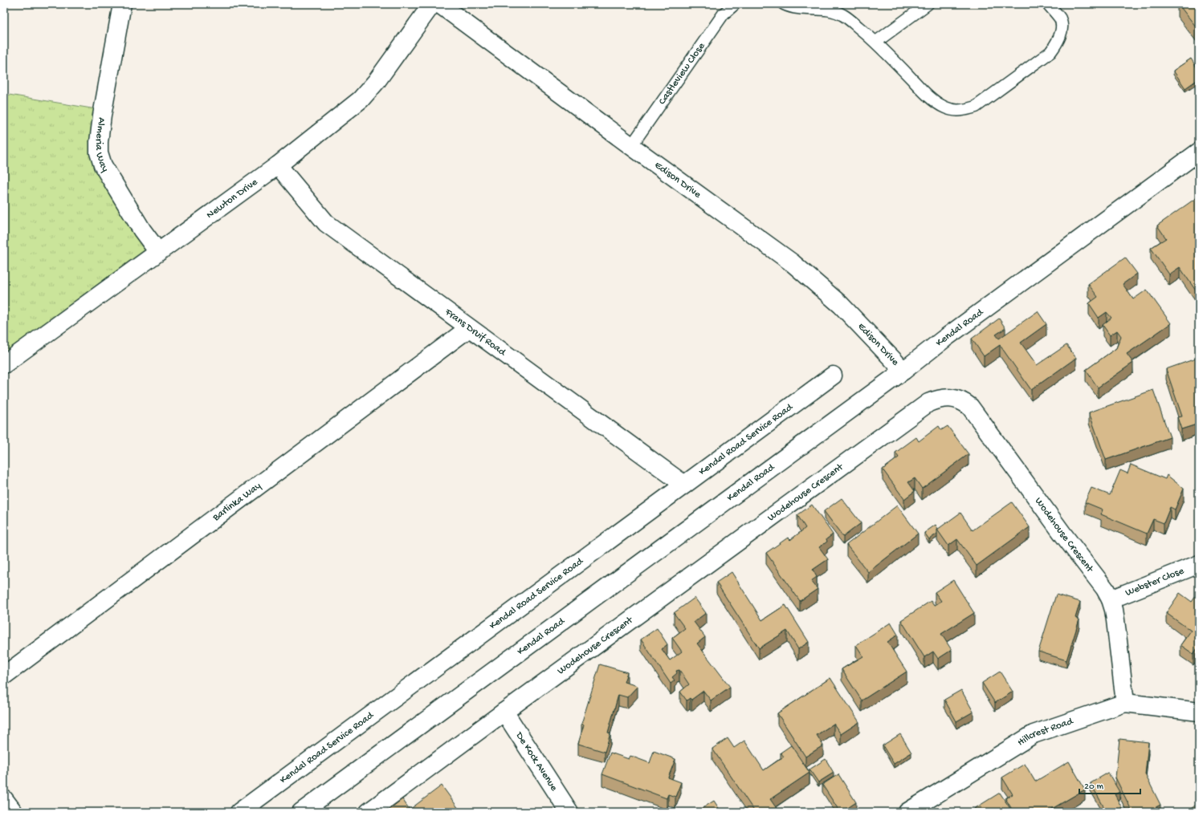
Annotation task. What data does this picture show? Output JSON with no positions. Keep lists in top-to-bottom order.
{
  "streets": {
    "street": [
      "Almeria Way",
      "Edison Drive",
      "Newton Drive",
      "Kendal Road",
      "Frans Druif Road",
      "Kendal Road Service Road",
      "Wodehouse Crescent",
      "Barlinka Way",
      "Webster Close",
      "Hillcrest Road",
      "De Kock Avenue"
    ],
    "lane": ["Castleview Close"]
  },
  "crossings": [
    ["Castleview Close", "Edison Drive"],
    ["Almeria Way", "Newton Drive"],
    ["Edison Drive", "Kendal Road"],
    ["Newton Drive", "Frans Druif Road"],
    ["Frans Druif Road", "Kendal Road Service Road"],
    ["Frans Druif Road", "Barlinka Way"],
    ["Wodehouse Crescent", "Webster Close"],
    ["Wodehouse Crescent", "Hillcrest Road"],
    ["Wodehouse Crescent", "De Kock Avenue"]
  ],
  "scale_bar": "20 m"
}
